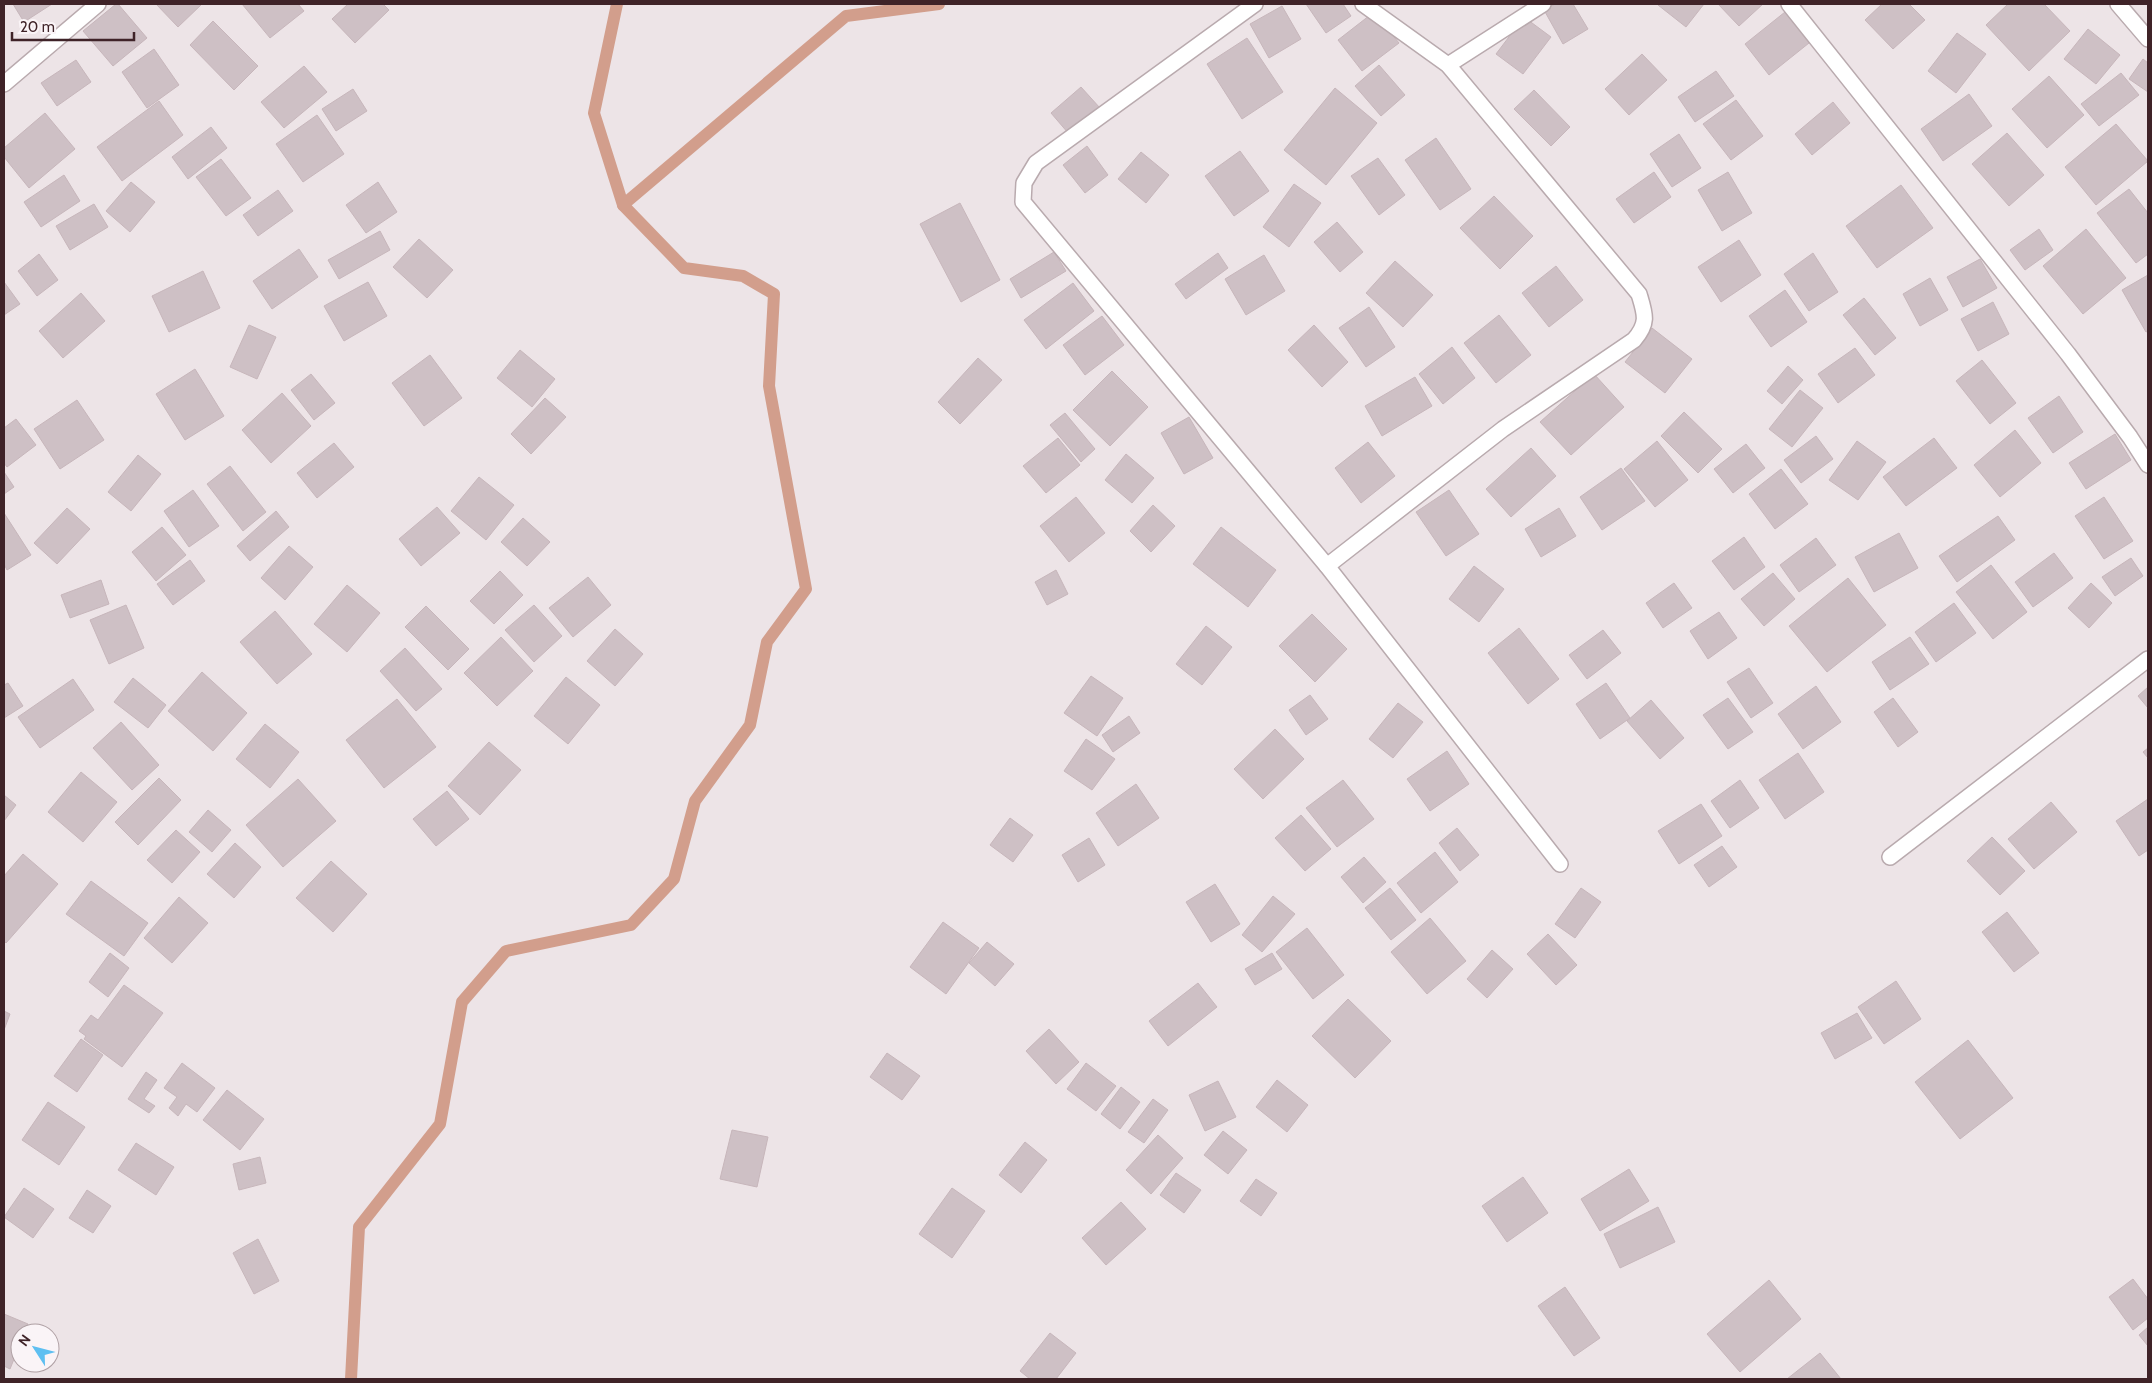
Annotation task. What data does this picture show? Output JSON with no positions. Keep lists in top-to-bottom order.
{
  "scale_bar": "20 m",
  "north": "top left"
}
